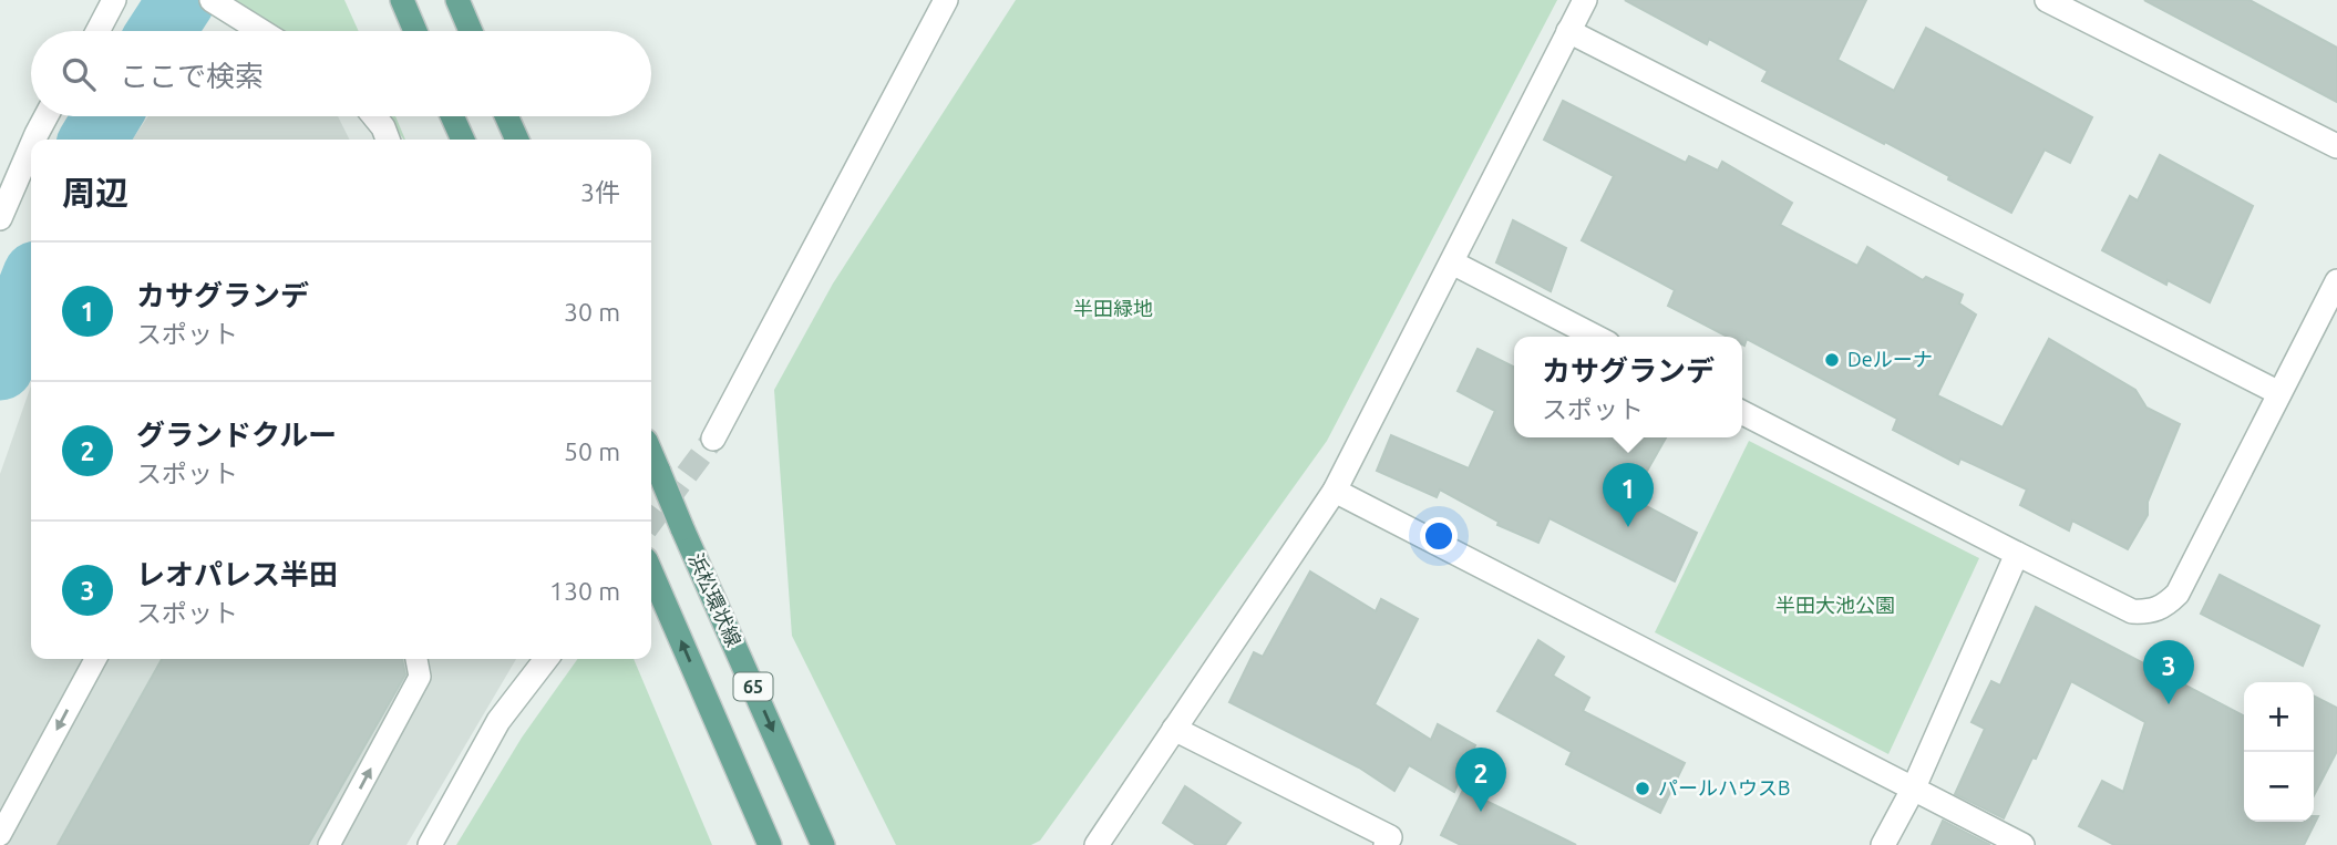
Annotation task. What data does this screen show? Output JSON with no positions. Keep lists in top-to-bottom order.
{
  "streets": {
    "main road": ["浜松環状線", "65"]
  },
  "parks": ["半田緑地", "半田大池公園"],
  "places": ["Deルーナ", "パールハウスB"],
  "page": {
    "search": "ここで検索",
    "heading": ["周辺", "3件"],
    "list": [
      {
        "mark": "1",
        "name": "カサグランデ",
        "note": "スポット",
        "value": "30 m"
      },
      {
        "mark": "2",
        "name": "グランドクルー",
        "note": "スポット",
        "value": "50 m"
      },
      {
        "mark": "3",
        "name": "レオパレス半田",
        "note": "スポット",
        "value": "130 m"
      }
    ],
    "popup": ["カサグランデ", "スポット"],
    "pins": ["1", "3", "2"],
    "map_buttons": ["+", "−"]
  }
}
